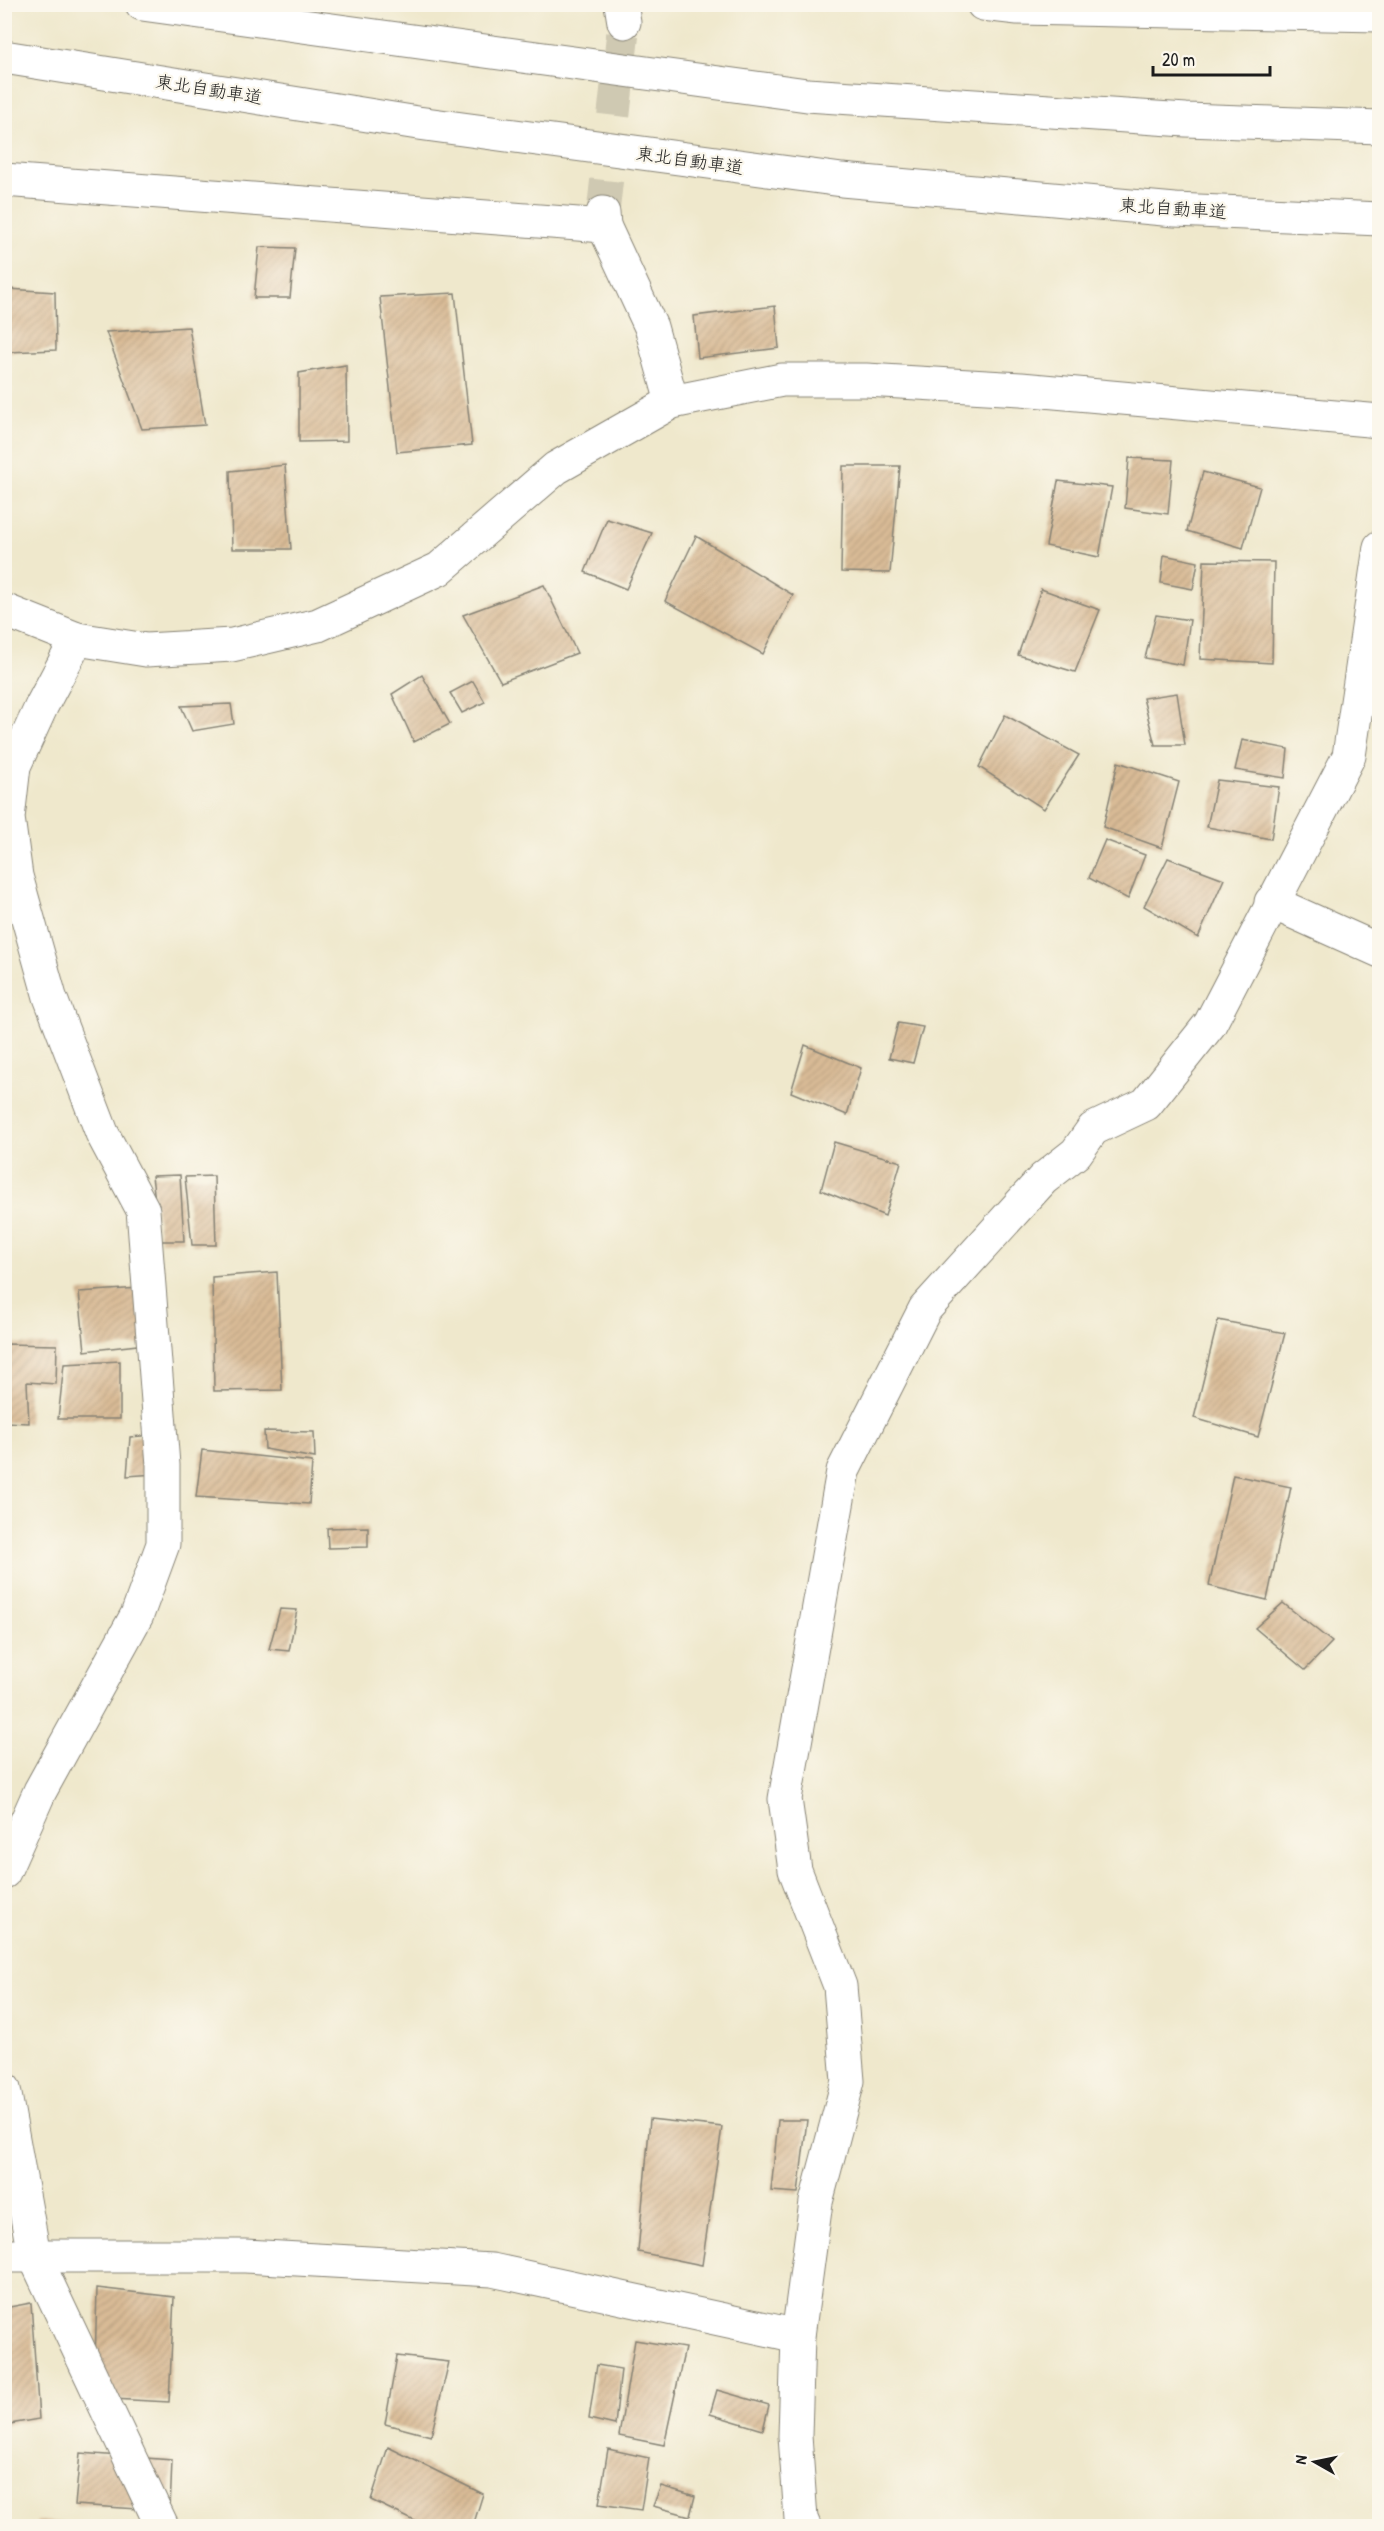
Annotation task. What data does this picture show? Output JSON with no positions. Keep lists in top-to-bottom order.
{
  "streets": {
    "main road": ["東北自動車道"]
  },
  "scale_bar": "20 m",
  "north": "left"
}
